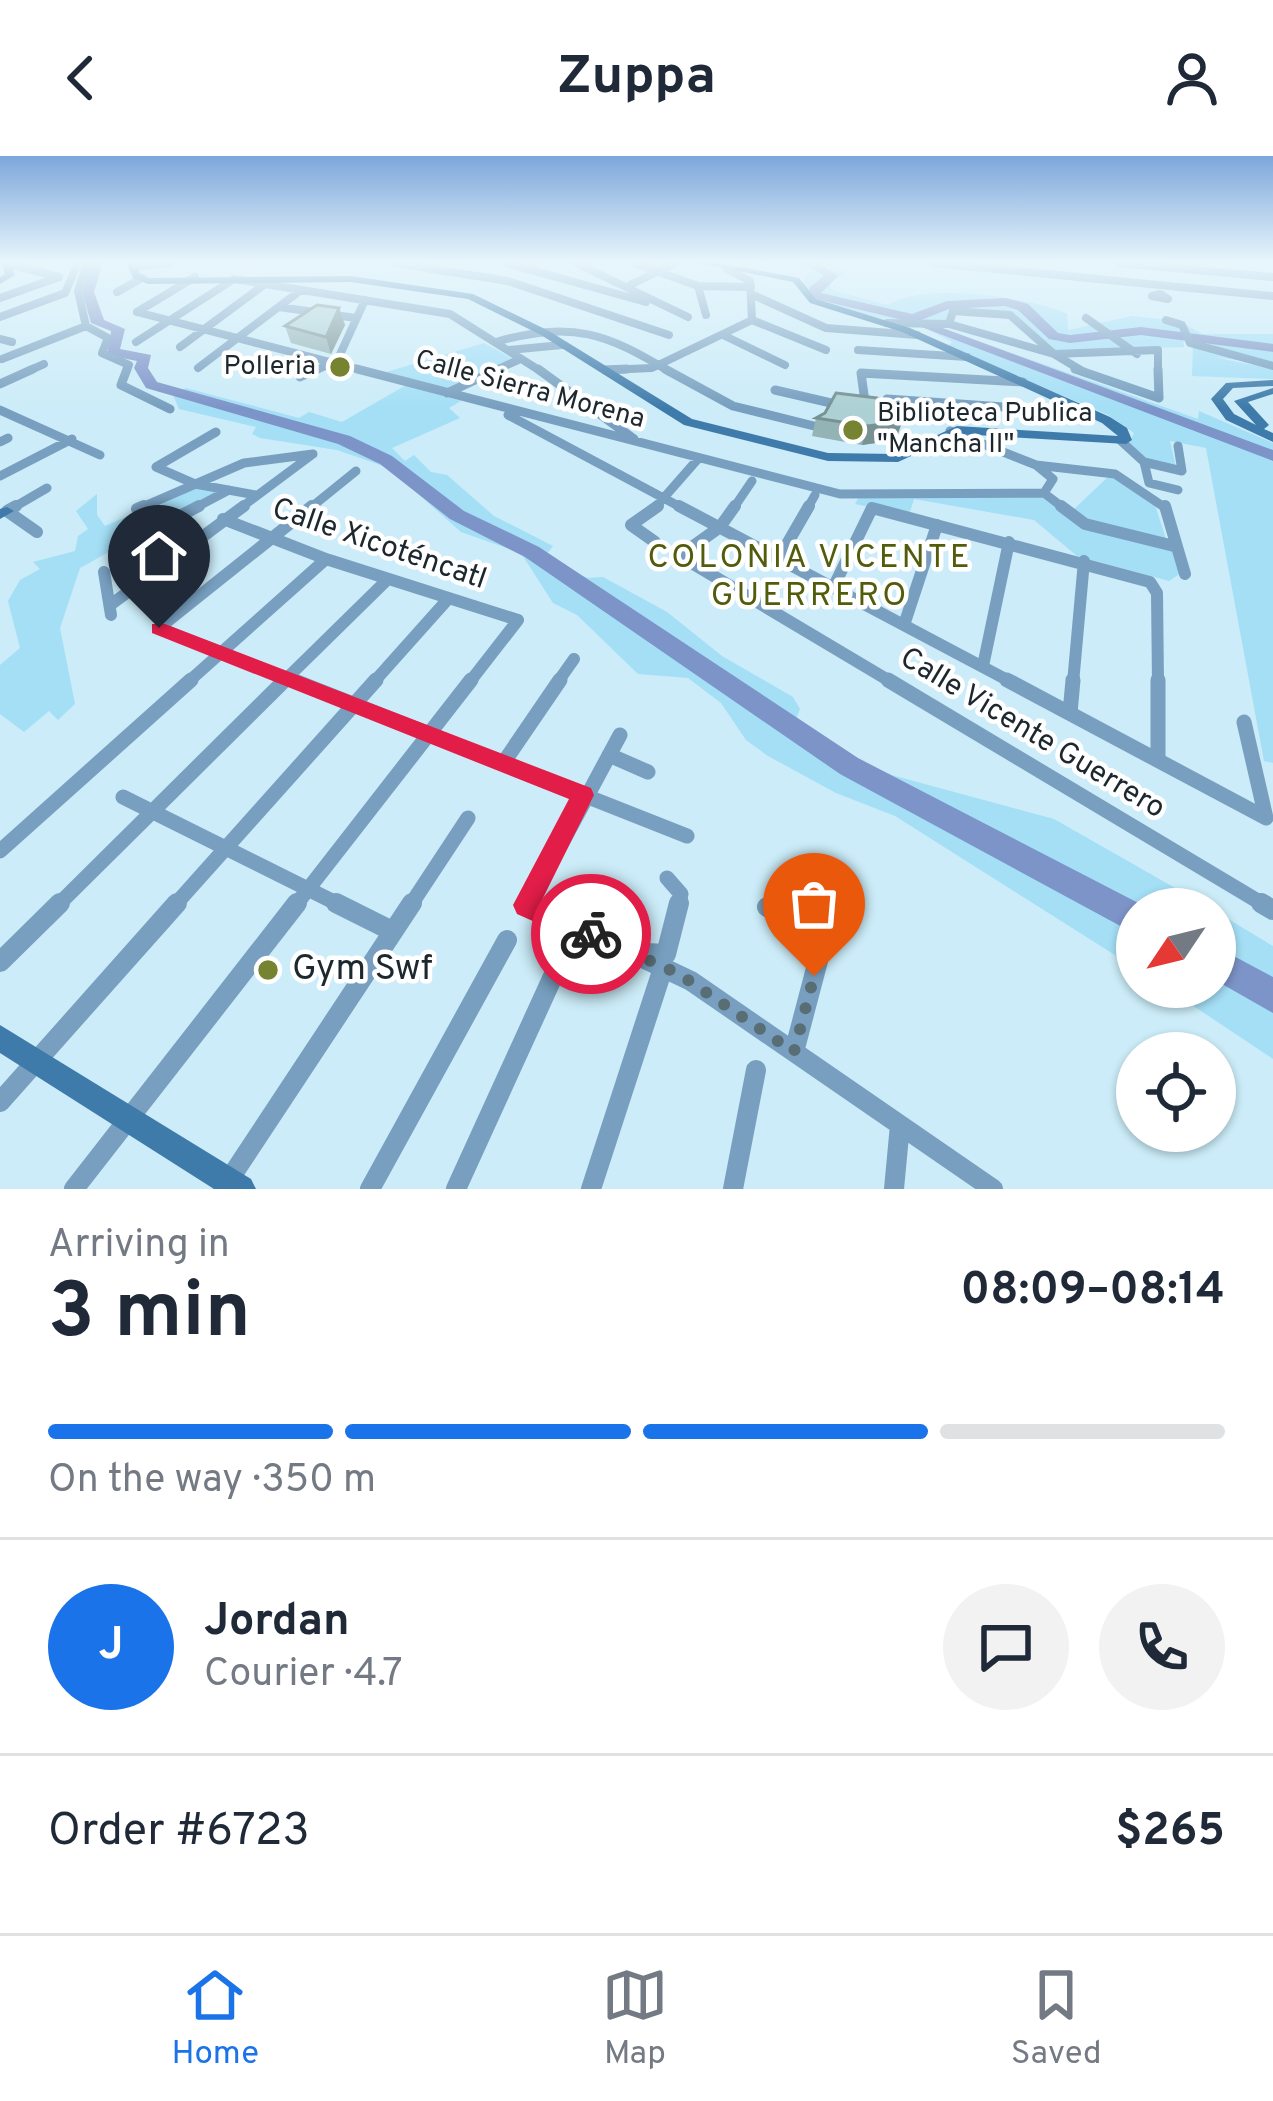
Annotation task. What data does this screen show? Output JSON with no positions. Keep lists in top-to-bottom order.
{
  "streets": {
    "street": ["Calle Sierra Morena", "Calle Xicoténcatl", "Calle Vicente Guerrero"]
  },
  "districts": ["COLONIA VICENTE GUERRERO"],
  "places": ["Polleria", "Biblioteca Publica \"Mancha II\"", "Gym Swf"],
  "north": "bottom left",
  "page": {
    "header": "Zuppa",
    "heading": ["3 min", "Arriving in", "08:09–08:14"],
    "panel": [
      "Jordan",
      "Courier · 4.7",
      "Order #6723",
      "$265"
    ],
    "bar": "On the way · 350 m",
    "round": "J",
    "tabs": ["Home", "Map", "Saved"]
  }
}
